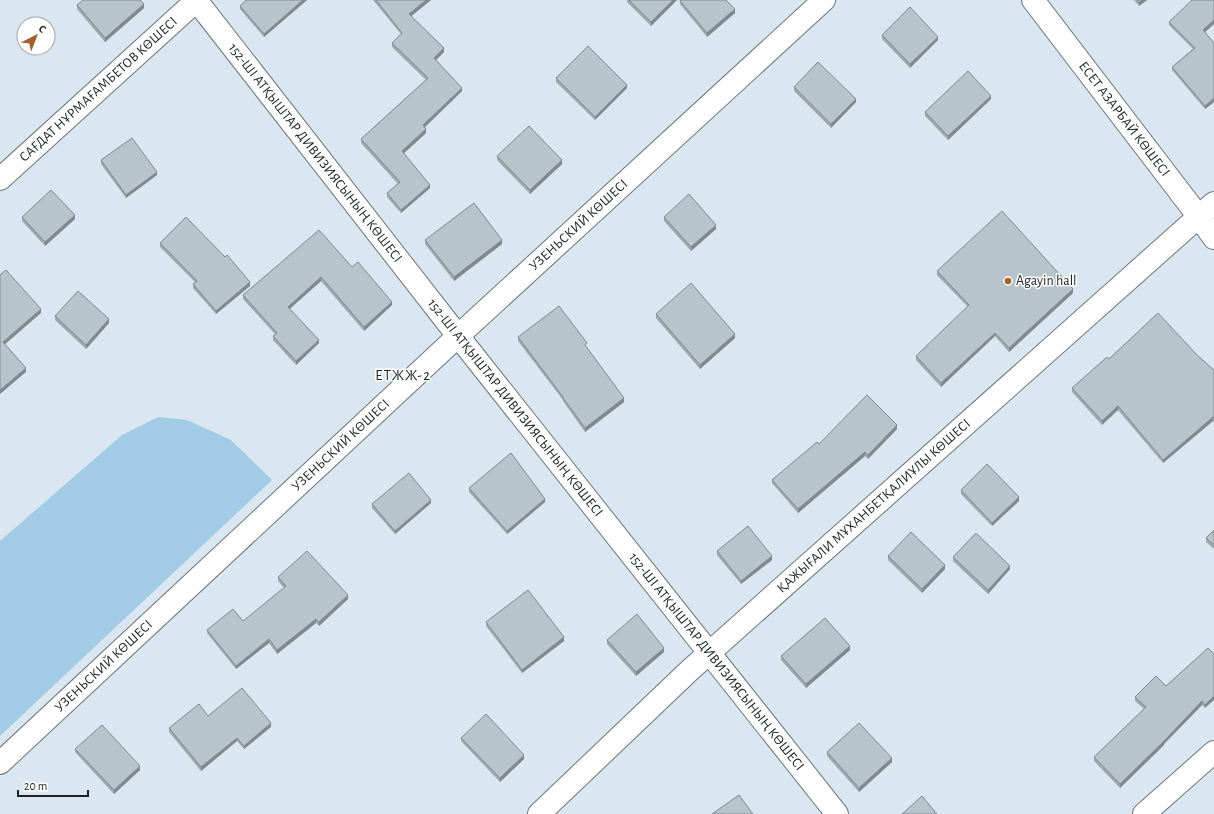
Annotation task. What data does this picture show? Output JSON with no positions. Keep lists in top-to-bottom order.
{
  "streets": {
    "street": [
      "САҒДАТ НҰРМАҒАМБЕТОВ КӨШЕСІ",
      "ЕСЕТ АЗАРБАЙ КӨШЕСІ",
      "152-ШІ АТҚЫШТАР ДИВИЗИЯСЫНЫҢ КӨШЕСІ",
      "УЗЕНЬСКИЙ КӨШЕСІ",
      "ҚАЖЫҒАЛИ МҰХАНБЕТҚАЛИҰЛЫ КӨШЕСІ"
    ]
  },
  "crossings": [
    ["САҒДАТ НҰРМАҒАМБЕТОВ КӨШЕСІ", "152-ШІ АТҚЫШТАР ДИВИЗИЯСЫНЫҢ КӨШЕСІ"],
    ["ЕСЕТ АЗАРБАЙ КӨШЕСІ", "ҚАЖЫҒАЛИ МҰХАНБЕТҚАЛИҰЛЫ КӨШЕСІ"],
    ["152-ШІ АТҚЫШТАР ДИВИЗИЯСЫНЫҢ КӨШЕСІ", "УЗЕНЬСКИЙ КӨШЕСІ"],
    ["152-ШІ АТҚЫШТАР ДИВИЗИЯСЫНЫҢ КӨШЕСІ", "ҚАЖЫҒАЛИ МҰХАНБЕТҚАЛИҰЛЫ КӨШЕСІ"]
  ],
  "districts": ["ЕТЖЖ-2"],
  "places": ["Agayin hall"],
  "scale_bar": "20 m",
  "north": "top right"
}
